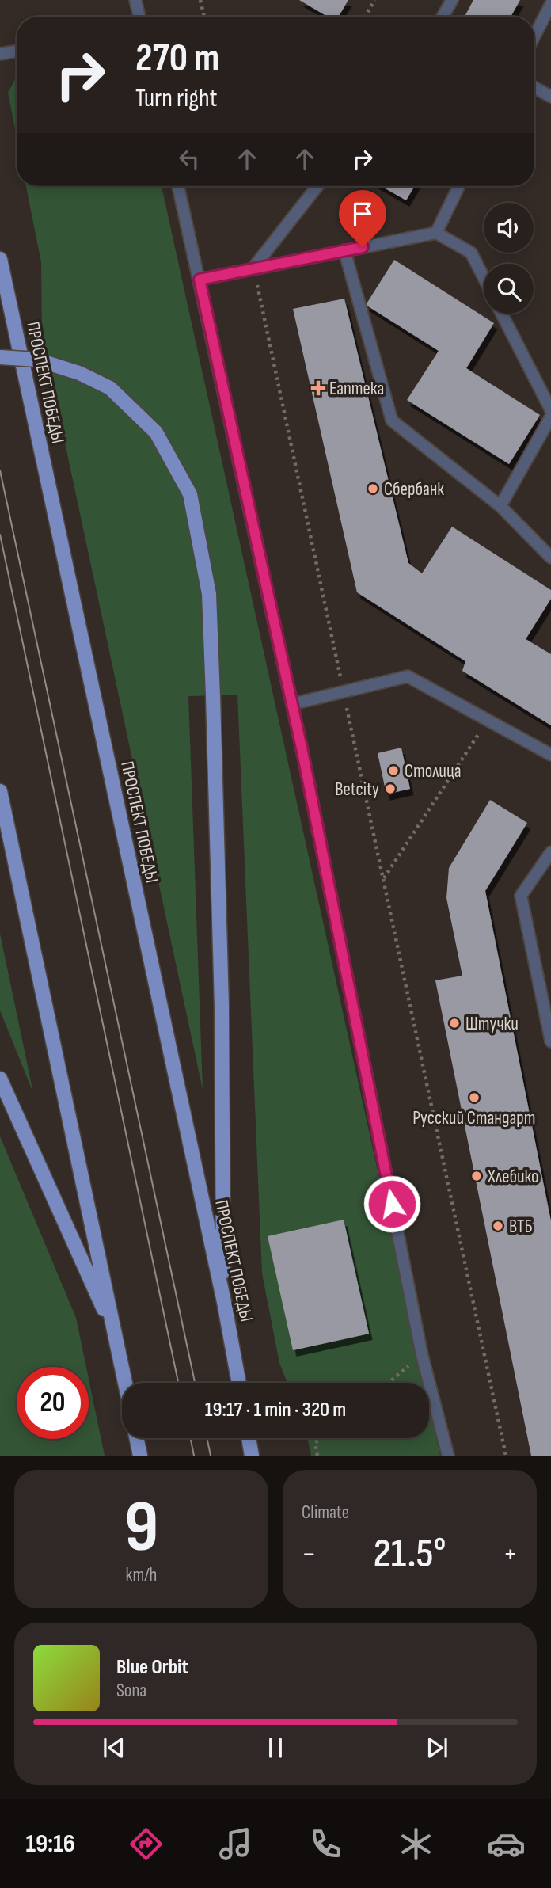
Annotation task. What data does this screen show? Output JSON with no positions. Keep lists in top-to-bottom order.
{
  "streets": {
    "main road": ["ПРОСПЕКТ ПОБЕДЫ"]
  },
  "places": {
    "health": ["Еаптека"],
    "other": [
      "Сбербанк",
      "Столица",
      "Betcity",
      "Штучки",
      "Русский Стандарт",
      "Хлебико",
      "ВТБ"
    ]
  },
  "page": {
    "turn": ["270 m", "Turn right"],
    "limit": "20",
    "trip": "19:17 · 1 min · 320 m",
    "tile": [
      ["9", "km/h"],
      "Climate"
    ],
    "heat": ["−", "21.5°", "+"],
    "song": ["Blue Orbit", "Sona"],
    "tabs": "19:16"
  }
}
